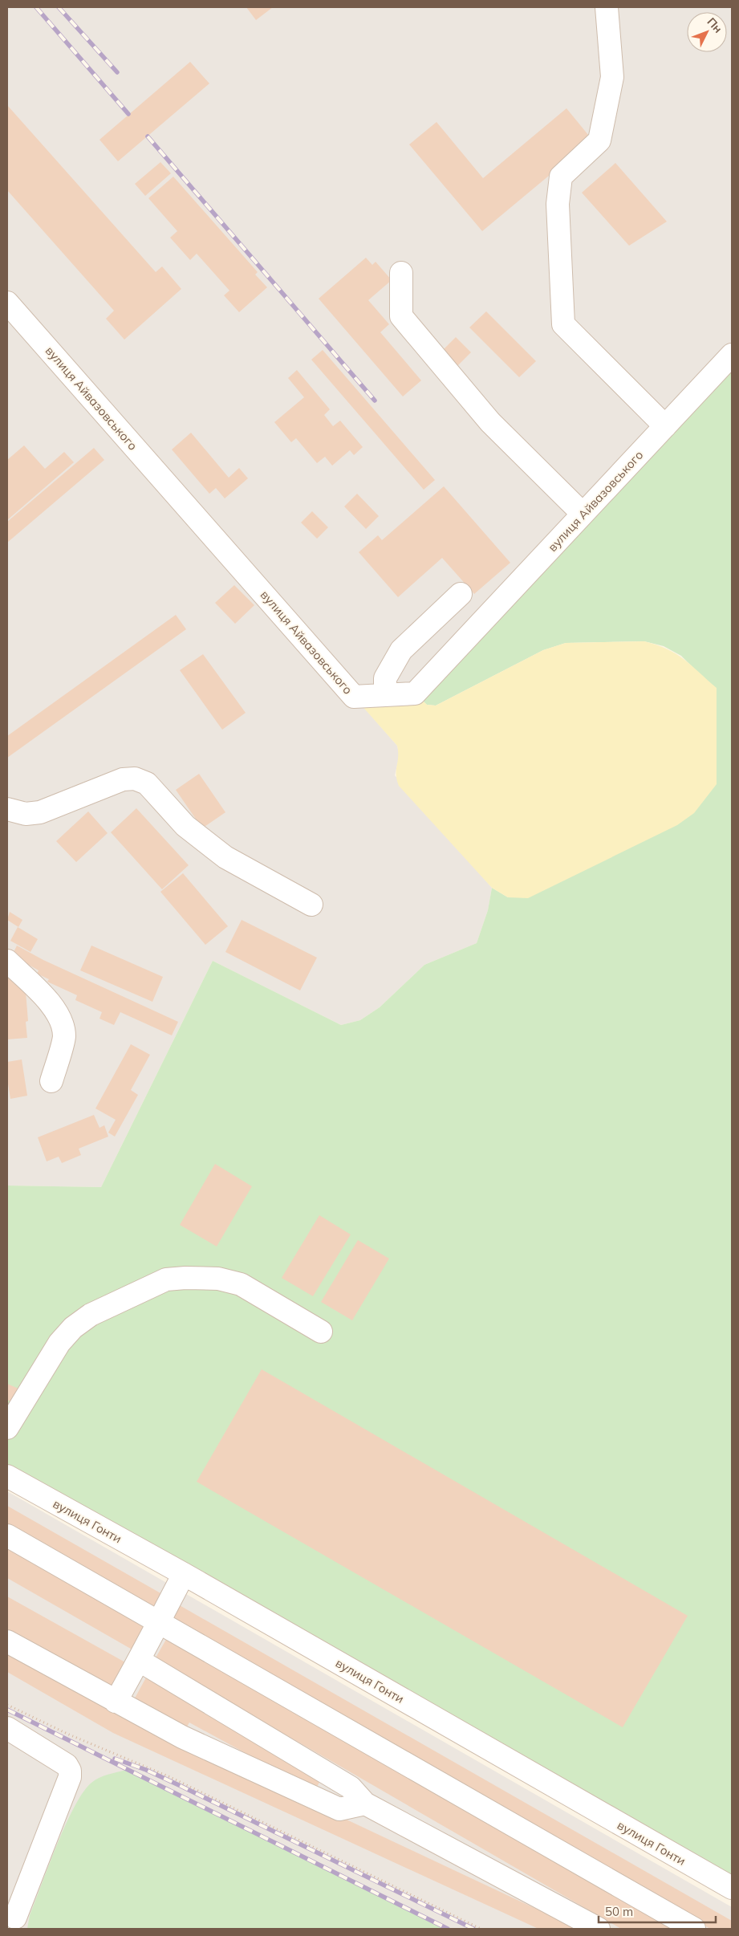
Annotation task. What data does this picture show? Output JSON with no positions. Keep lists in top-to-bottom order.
{
  "streets": {
    "street": ["вулиця Айвазовського", "вулиця Гонти"]
  },
  "scale_bar": "50 m",
  "north": "top right"
}
